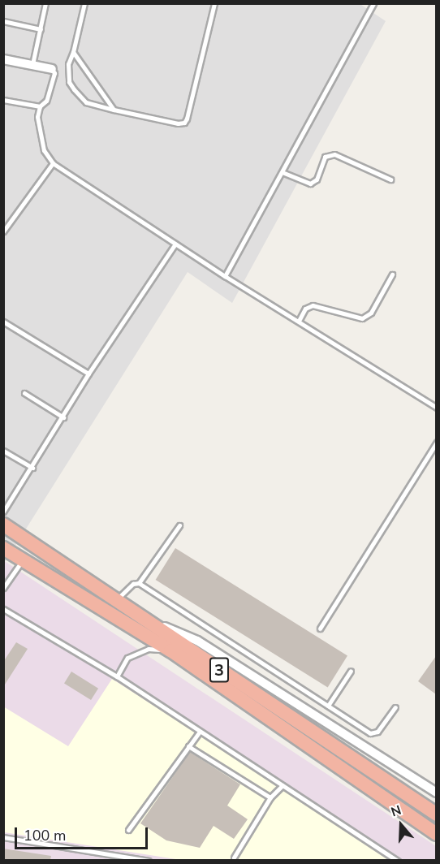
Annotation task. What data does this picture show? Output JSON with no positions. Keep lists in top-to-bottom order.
{
  "streets": {
    "highway": ["3"]
  },
  "scale_bar": "100 m",
  "north": "top"
}
